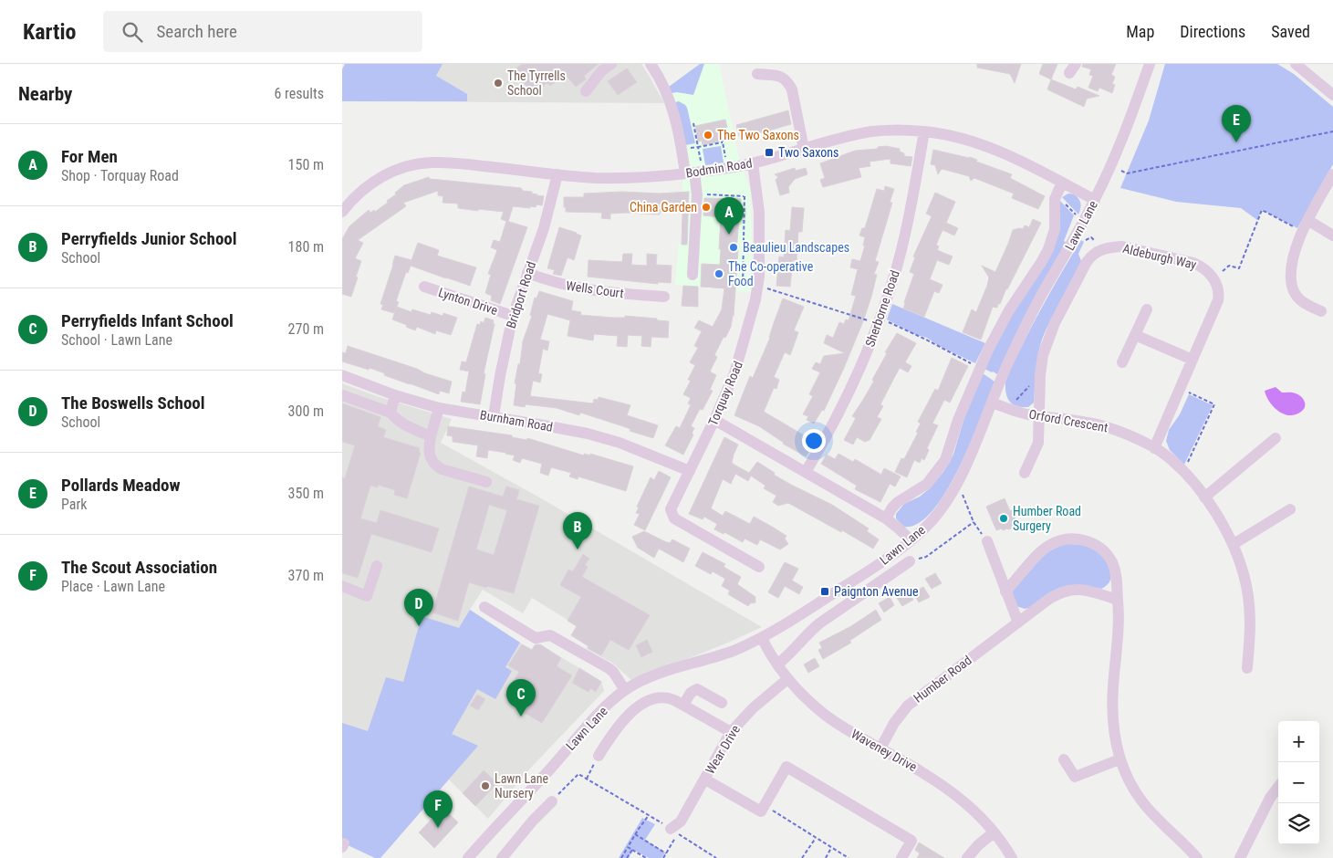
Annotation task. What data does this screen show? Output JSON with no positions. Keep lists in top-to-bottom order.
{
  "streets": {
    "street": [
      "Bodmin Road",
      "Lawn Lane",
      "Aldeburgh Way",
      "Wells Court",
      "Bridport Road",
      "Lynton Drive",
      "Sherborne Road",
      "Torquay Road",
      "Burnham Road",
      "Orford Crescent",
      "Humber Road",
      "Wear Drive",
      "Waveney Drive"
    ]
  },
  "crossings": [
    ["Bodmin Road", "Lawn Lane"],
    ["Bodmin Road", "Bridport Road"],
    ["Bodmin Road", "Sherborne Road"],
    ["Bodmin Road", "Torquay Road"],
    ["Lawn Lane", "Orford Crescent"],
    ["Lawn Lane", "Wear Drive"],
    ["Lawn Lane", "Waveney Drive"],
    ["Aldeburgh Way", "Orford Crescent"],
    ["Wells Court", "Bridport Road"],
    ["Bridport Road", "Lynton Drive"],
    ["Bridport Road", "Burnham Road"],
    ["Torquay Road", "Burnham Road"],
    ["Humber Road", "Waveney Drive"],
    ["Wear Drive", "Waveney Drive"]
  ],
  "places": {
    "other": [
      "The Tyrrells School",
      "The Two Saxons",
      "China Garden",
      "Beaulieu Landscapes",
      "The Co-operative Food",
      "Humber Road Surgery",
      "Lawn Lane Nursery"
    ],
    "transit": ["Two Saxons", "Paignton Avenue"]
  },
  "page": {
    "header": "Kartio",
    "search": "Search here",
    "nav": ["Map", "Directions", "Saved"],
    "heading": ["Nearby", "6 results"],
    "pins": [
      "E",
      "A",
      "B",
      "D",
      "C",
      "F"
    ],
    "list": [
      {
        "mark": "A",
        "name": "For Men",
        "note": "Shop · Torquay Road",
        "value": "150 m"
      },
      {
        "mark": "B",
        "name": "Perryfields Junior School",
        "note": "School",
        "value": "180 m"
      },
      {
        "mark": "C",
        "name": "Perryfields Infant School",
        "note": "School · Lawn Lane",
        "value": "270 m"
      },
      {
        "mark": "D",
        "name": "The Boswells School",
        "note": "School",
        "value": "300 m"
      },
      {
        "mark": "E",
        "name": "Pollards Meadow",
        "note": "Park",
        "value": "350 m"
      },
      {
        "mark": "F",
        "name": "The Scout Association",
        "note": "Place · Lawn Lane",
        "value": "370 m"
      }
    ],
    "map_buttons": ["+", "−"]
  }
}
